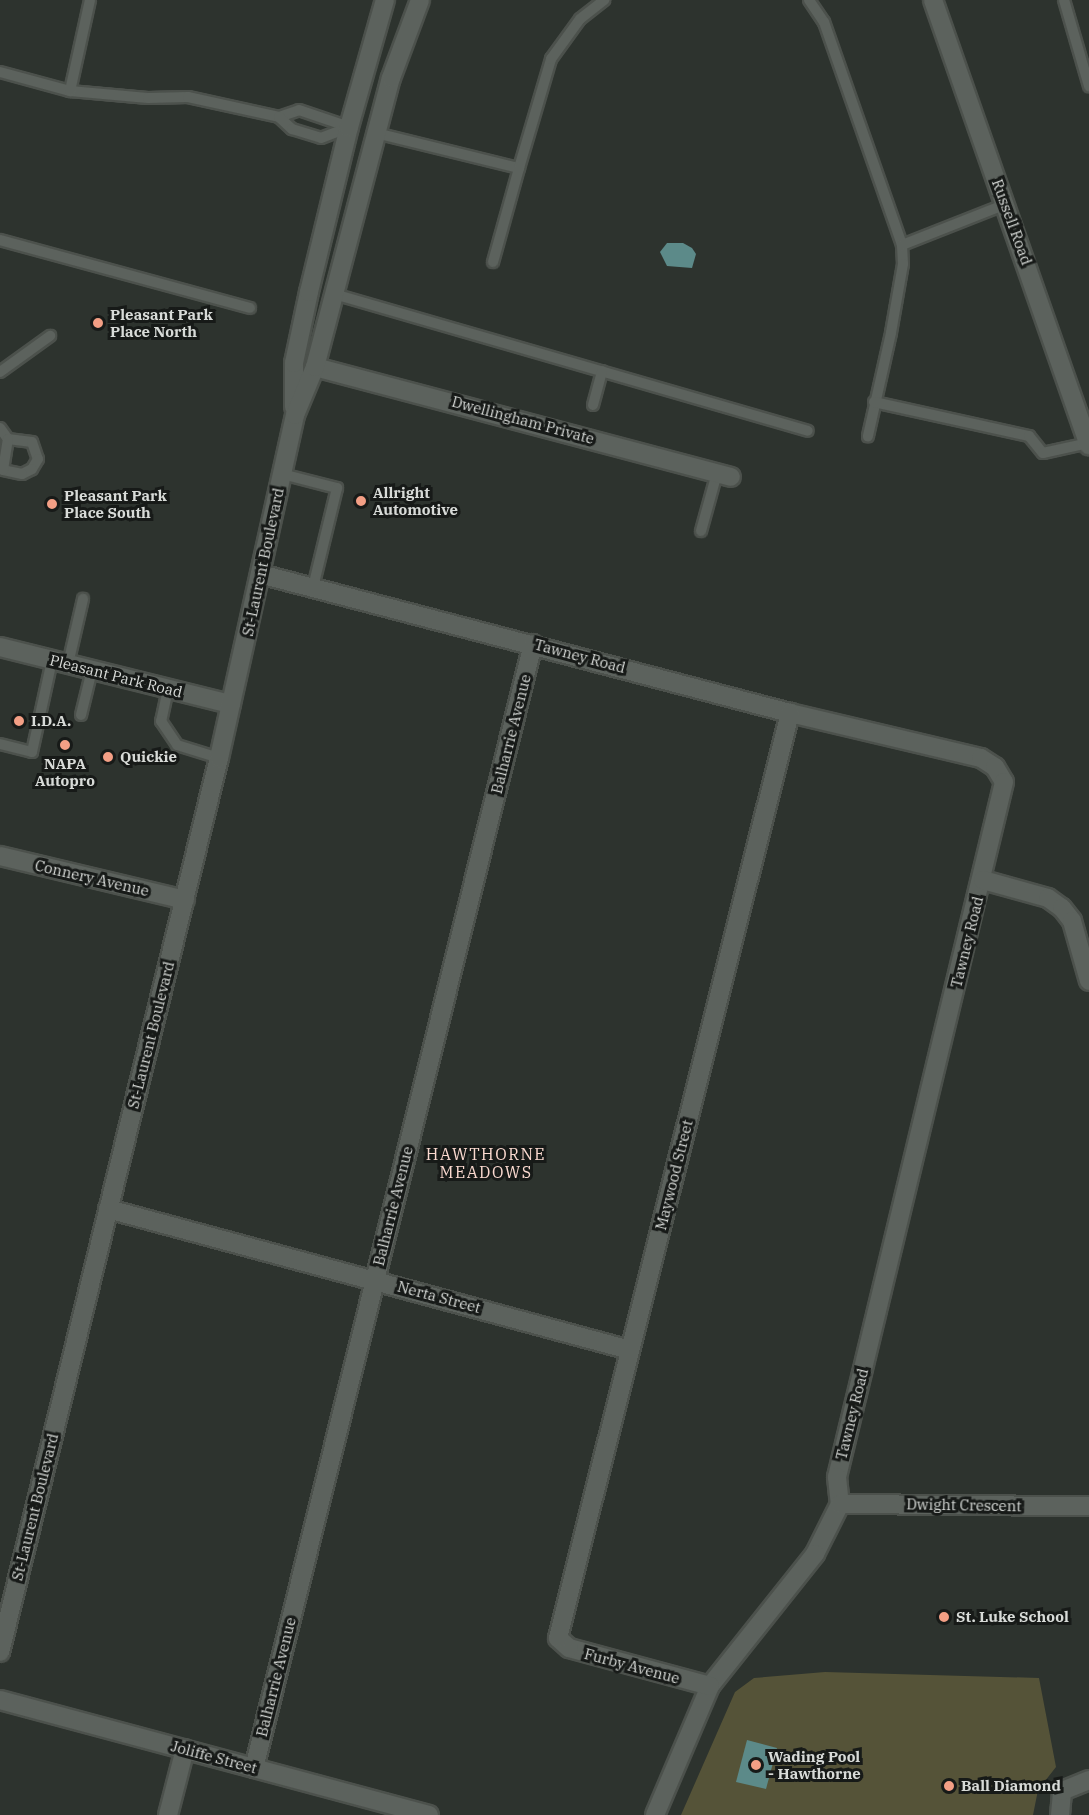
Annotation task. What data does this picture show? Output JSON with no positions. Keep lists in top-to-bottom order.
{
  "streets": {
    "street": [
      "Russell Road",
      "Dwellingham Private",
      "St-Laurent Boulevard",
      "Tawney Road",
      "Pleasant Park Road",
      "Balharrie Avenue",
      "Connery Avenue",
      "Maywood Street",
      "Nerta Street",
      "Dwight Crescent",
      "Furby Avenue",
      "Joliffe Street"
    ]
  },
  "crossings": [
    ["Dwellingham Private", "St-Laurent Boulevard"],
    ["St-Laurent Boulevard", "Tawney Road"],
    ["St-Laurent Boulevard", "Pleasant Park Road"],
    ["St-Laurent Boulevard", "Connery Avenue"],
    ["St-Laurent Boulevard", "Nerta Street"],
    ["Tawney Road", "Balharrie Avenue"],
    ["Tawney Road", "Maywood Street"],
    ["Tawney Road", "Dwight Crescent"],
    ["Balharrie Avenue", "Nerta Street"],
    ["Balharrie Avenue", "Joliffe Street"],
    ["Maywood Street", "Nerta Street"],
    ["Maywood Street", "Furby Avenue"]
  ],
  "districts": ["HAWTHORNE MEADOWS"],
  "places": [
    "Pleasant Park Place North",
    "Allright Automotive",
    "Pleasant Park Place South",
    "I.D.A.",
    "NAPA Autopro",
    "Quickie",
    "St. Luke School",
    "Wading Pool - Hawthorne",
    "Ball Diamond"
  ]
}
